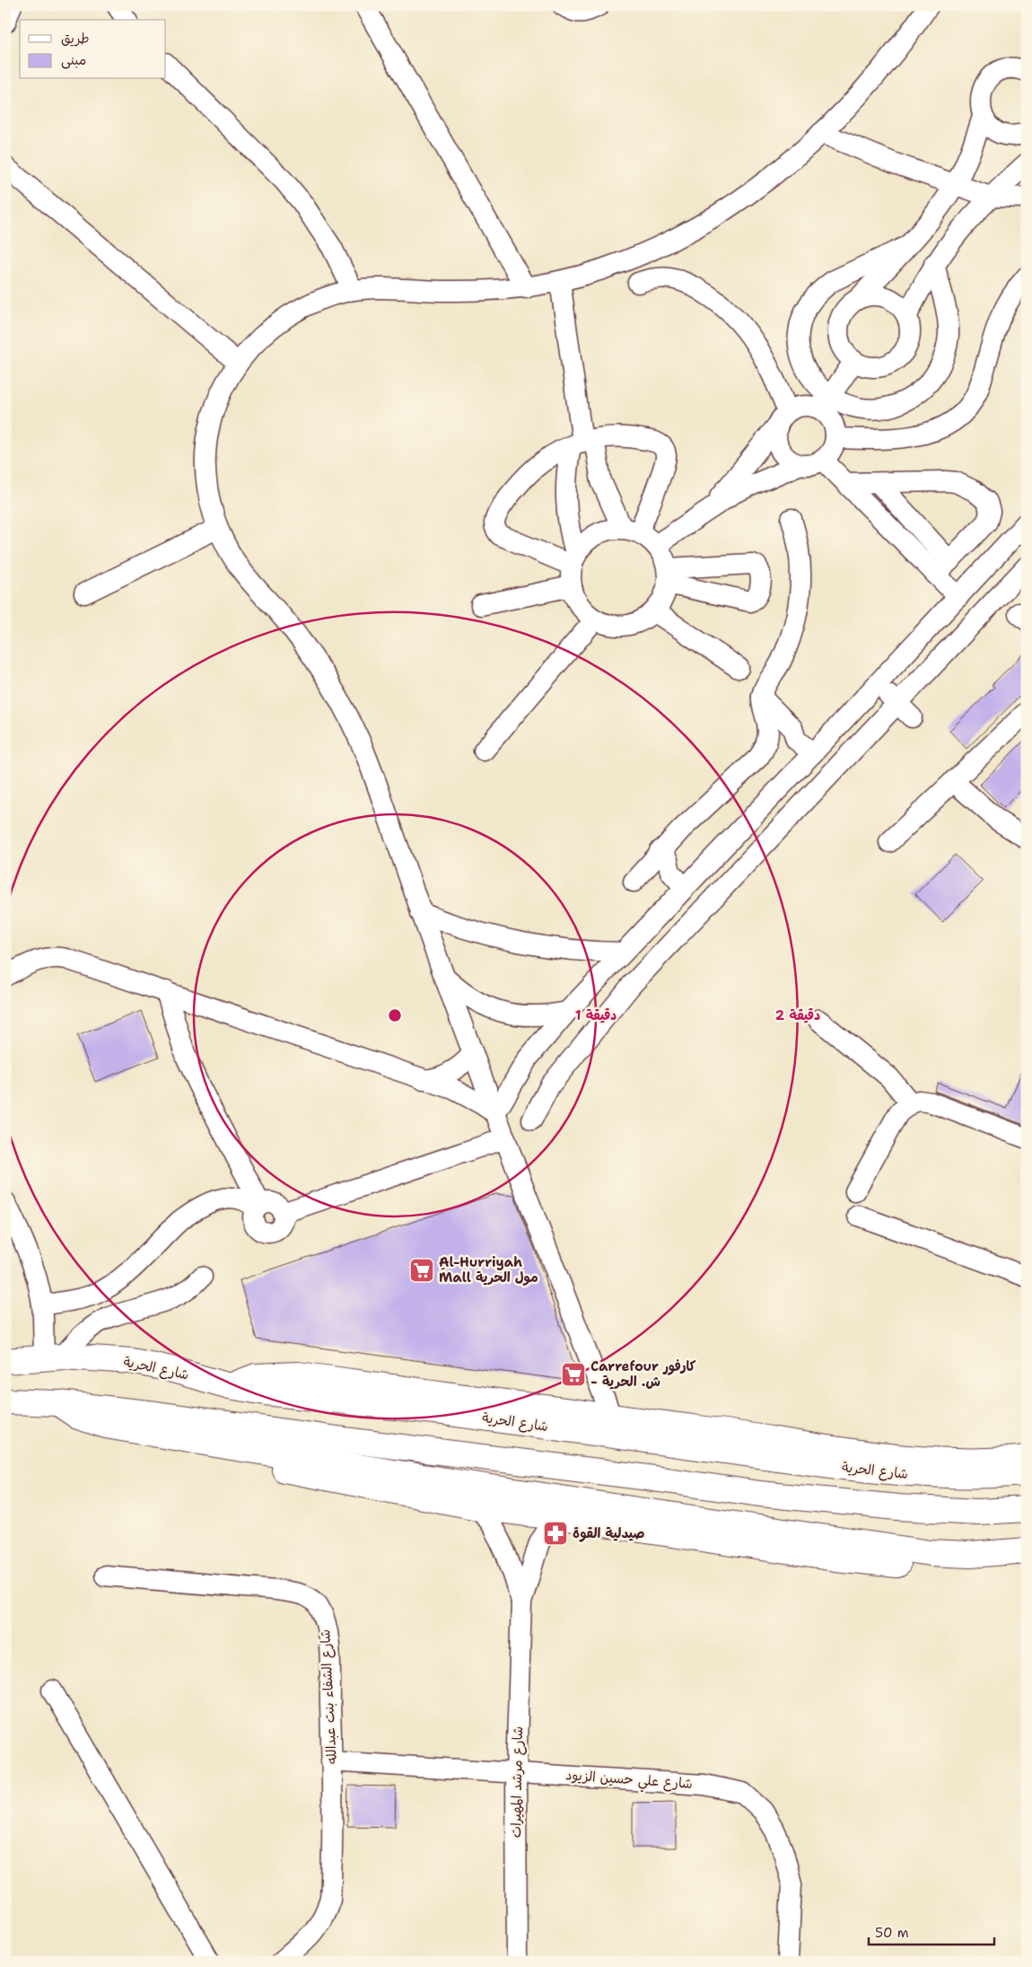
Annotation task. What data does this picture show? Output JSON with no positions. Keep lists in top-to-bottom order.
{
  "streets": {
    "main road": ["شارع الحرية"],
    "street": ["شارع الشفاء بنت عبدالله", "شارع علي حسين الزيود", "شارع مرشد المهيرات"]
  },
  "crossings": [
    ["شارع الشفاء بنت عبدالله", "شارع علي حسين الزيود"],
    ["شارع علي حسين الزيود", "شارع مرشد المهيرات"]
  ],
  "places": {
    "supermarket": ["ِAl-Hurriyah Mall مول الحرية", "Carrefour كارفور - ش. الحرية"],
    "pharmacy": ["صيدلية القوة"]
  },
  "legend": ["طريق", "مبنى"],
  "scale_bar": "50 m",
  "rings": ["1 دقيقة", "2 دقيقة"]
}
